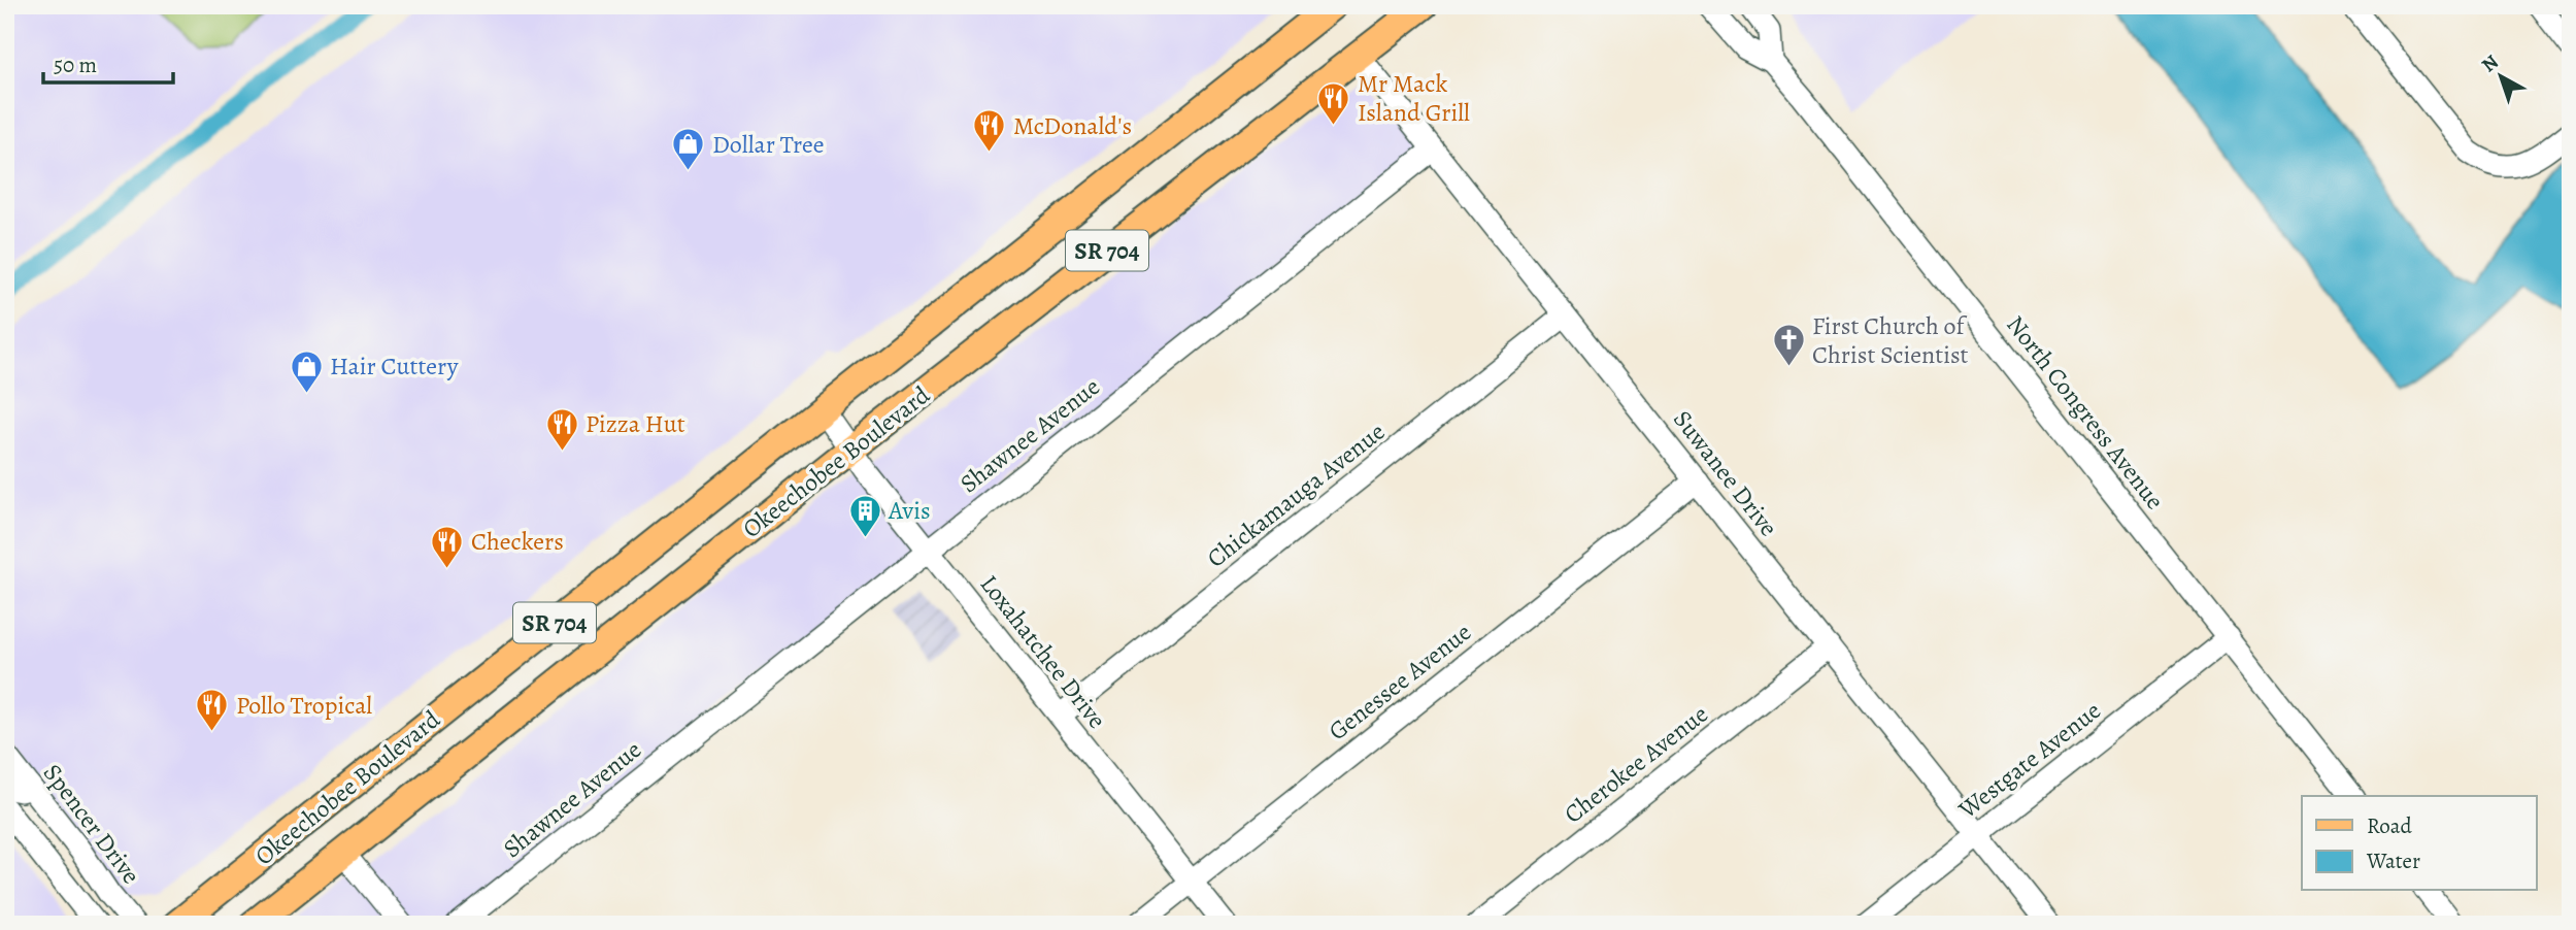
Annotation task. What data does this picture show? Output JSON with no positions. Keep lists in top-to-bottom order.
{
  "streets": {
    "main road": ["SR 704", "Okeechobee Boulevard"],
    "street": [
      "North Congress Avenue",
      "Shawnee Avenue",
      "Suwanee Drive",
      "Chickamauga Avenue",
      "Loxahatchee Drive",
      "Genessee Avenue",
      "Westgate Avenue",
      "Cherokee Avenue",
      "Spencer Drive"
    ]
  },
  "crossings": [
    ["North Congress Avenue", "Westgate Avenue"],
    ["Shawnee Avenue", "Suwanee Drive"],
    ["Shawnee Avenue", "Loxahatchee Drive"],
    ["Okeechobee Boulevard", "Suwanee Drive"],
    ["Okeechobee Boulevard", "Loxahatchee Drive"],
    ["Suwanee Drive", "Chickamauga Avenue"],
    ["Suwanee Drive", "Genessee Avenue"],
    ["Suwanee Drive", "Westgate Avenue"],
    ["Suwanee Drive", "Cherokee Avenue"],
    ["Chickamauga Avenue", "Loxahatchee Drive"],
    ["Loxahatchee Drive", "Genessee Avenue"]
  ],
  "places": {
    "restaurant": [
      "Mr Mack Island Grill",
      "McDonald's",
      "Pizza Hut",
      "Checkers",
      "Pollo Tropical"
    ],
    "shop": ["Dollar Tree", "Hair Cuttery"],
    "church": ["First Church of Christ Scientist"],
    "building": ["Avis"]
  },
  "legend": ["Road", "Water"],
  "scale_bar": "50 m",
  "north": "top left"
}
